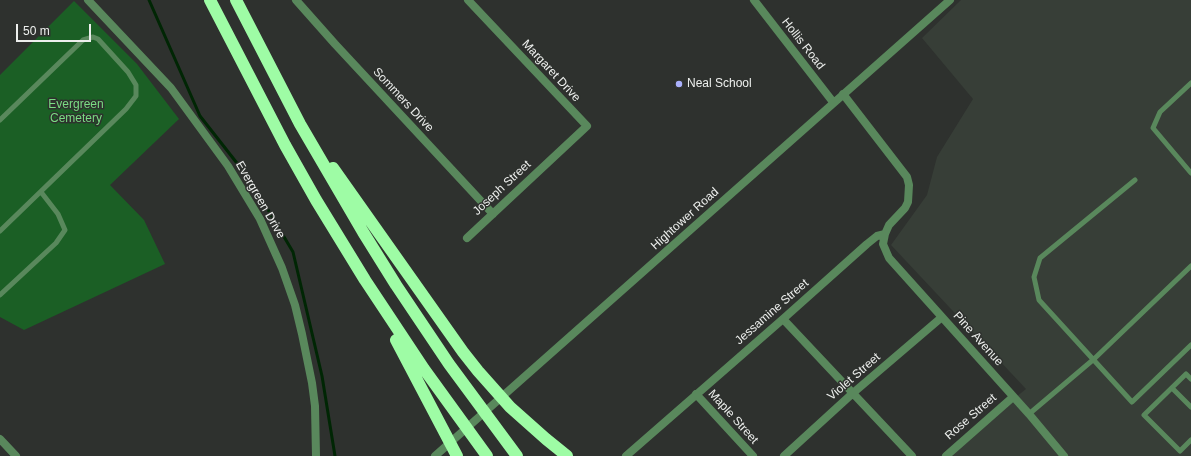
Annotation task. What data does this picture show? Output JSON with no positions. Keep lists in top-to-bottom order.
{
  "streets": {
    "street": [
      "Hollis Road",
      "Margaret Drive",
      "Sommers Drive",
      "Joseph Street",
      "Evergreen Drive",
      "Hightower Road",
      "Jessamine Street",
      "Pine Avenue",
      "Violet Street",
      "Maple Street",
      "Rose Street"
    ]
  },
  "crossings": [
    ["Hollis Road", "Hightower Road"],
    ["Margaret Drive", "Joseph Street"],
    ["Sommers Drive", "Joseph Street"],
    ["Hightower Road", "Jessamine Street"],
    ["Jessamine Street", "Pine Avenue"],
    ["Jessamine Street", "Maple Street"],
    ["Pine Avenue", "Violet Street"],
    ["Pine Avenue", "Rose Street"]
  ],
  "parks": ["Evergreen Cemetery"],
  "places": ["Neal School"],
  "scale_bar": "50 m"
}
